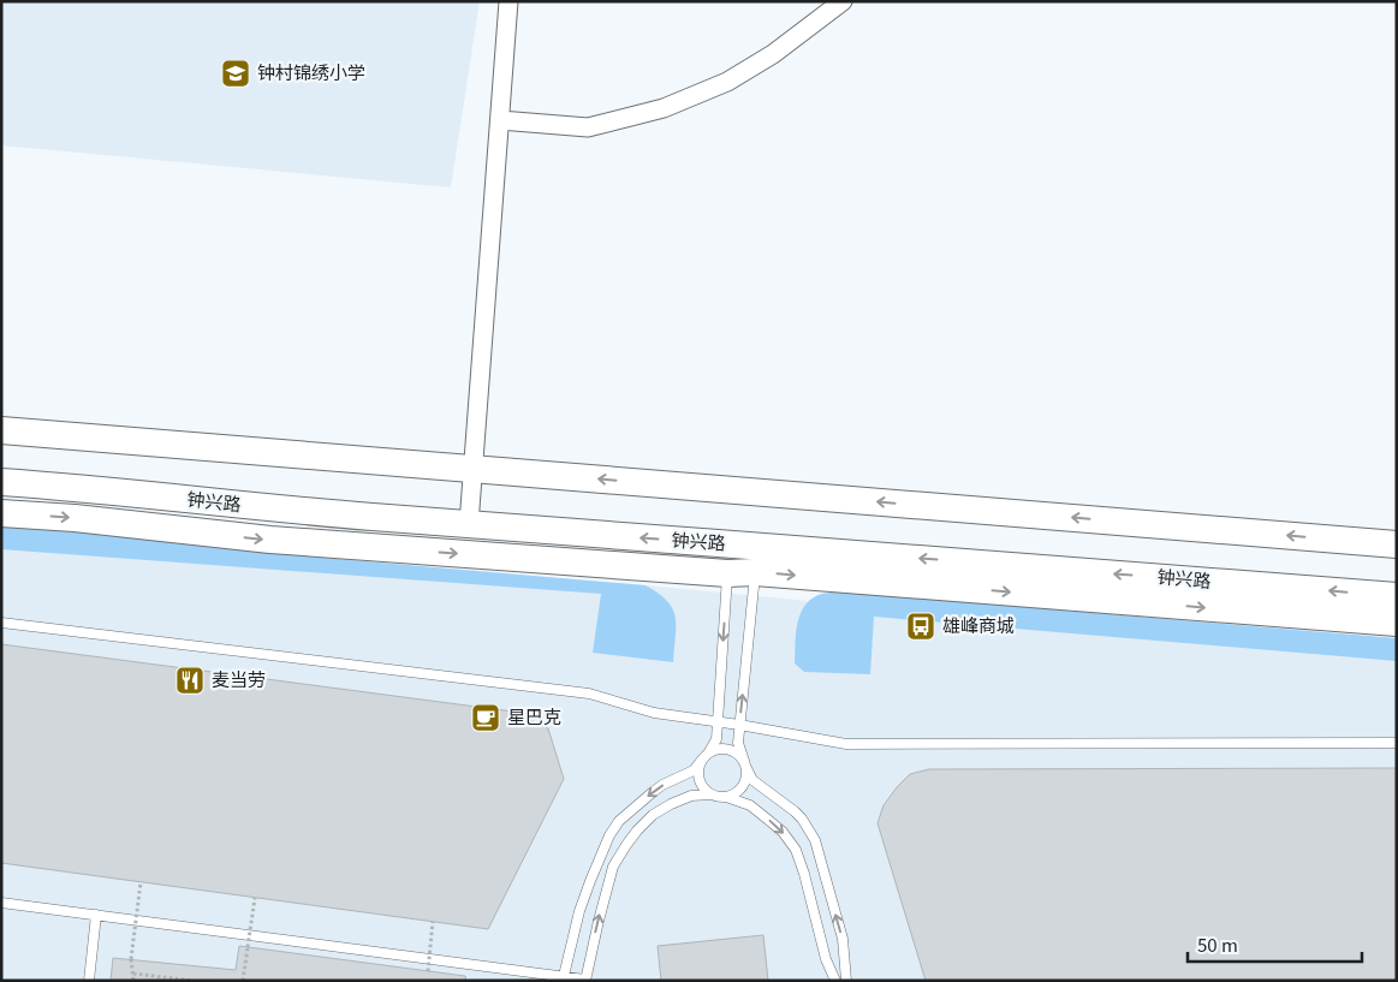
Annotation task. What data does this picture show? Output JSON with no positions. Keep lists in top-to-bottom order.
{
  "streets": {
    "main road": ["钟兴路"]
  },
  "places": {
    "school or university": ["钟村锦绣小学"],
    "bus stop": ["雄峰商城"],
    "restaurant": ["麦当劳"],
    "cafe": ["星巴克"]
  },
  "scale_bar": "50 m"
}
